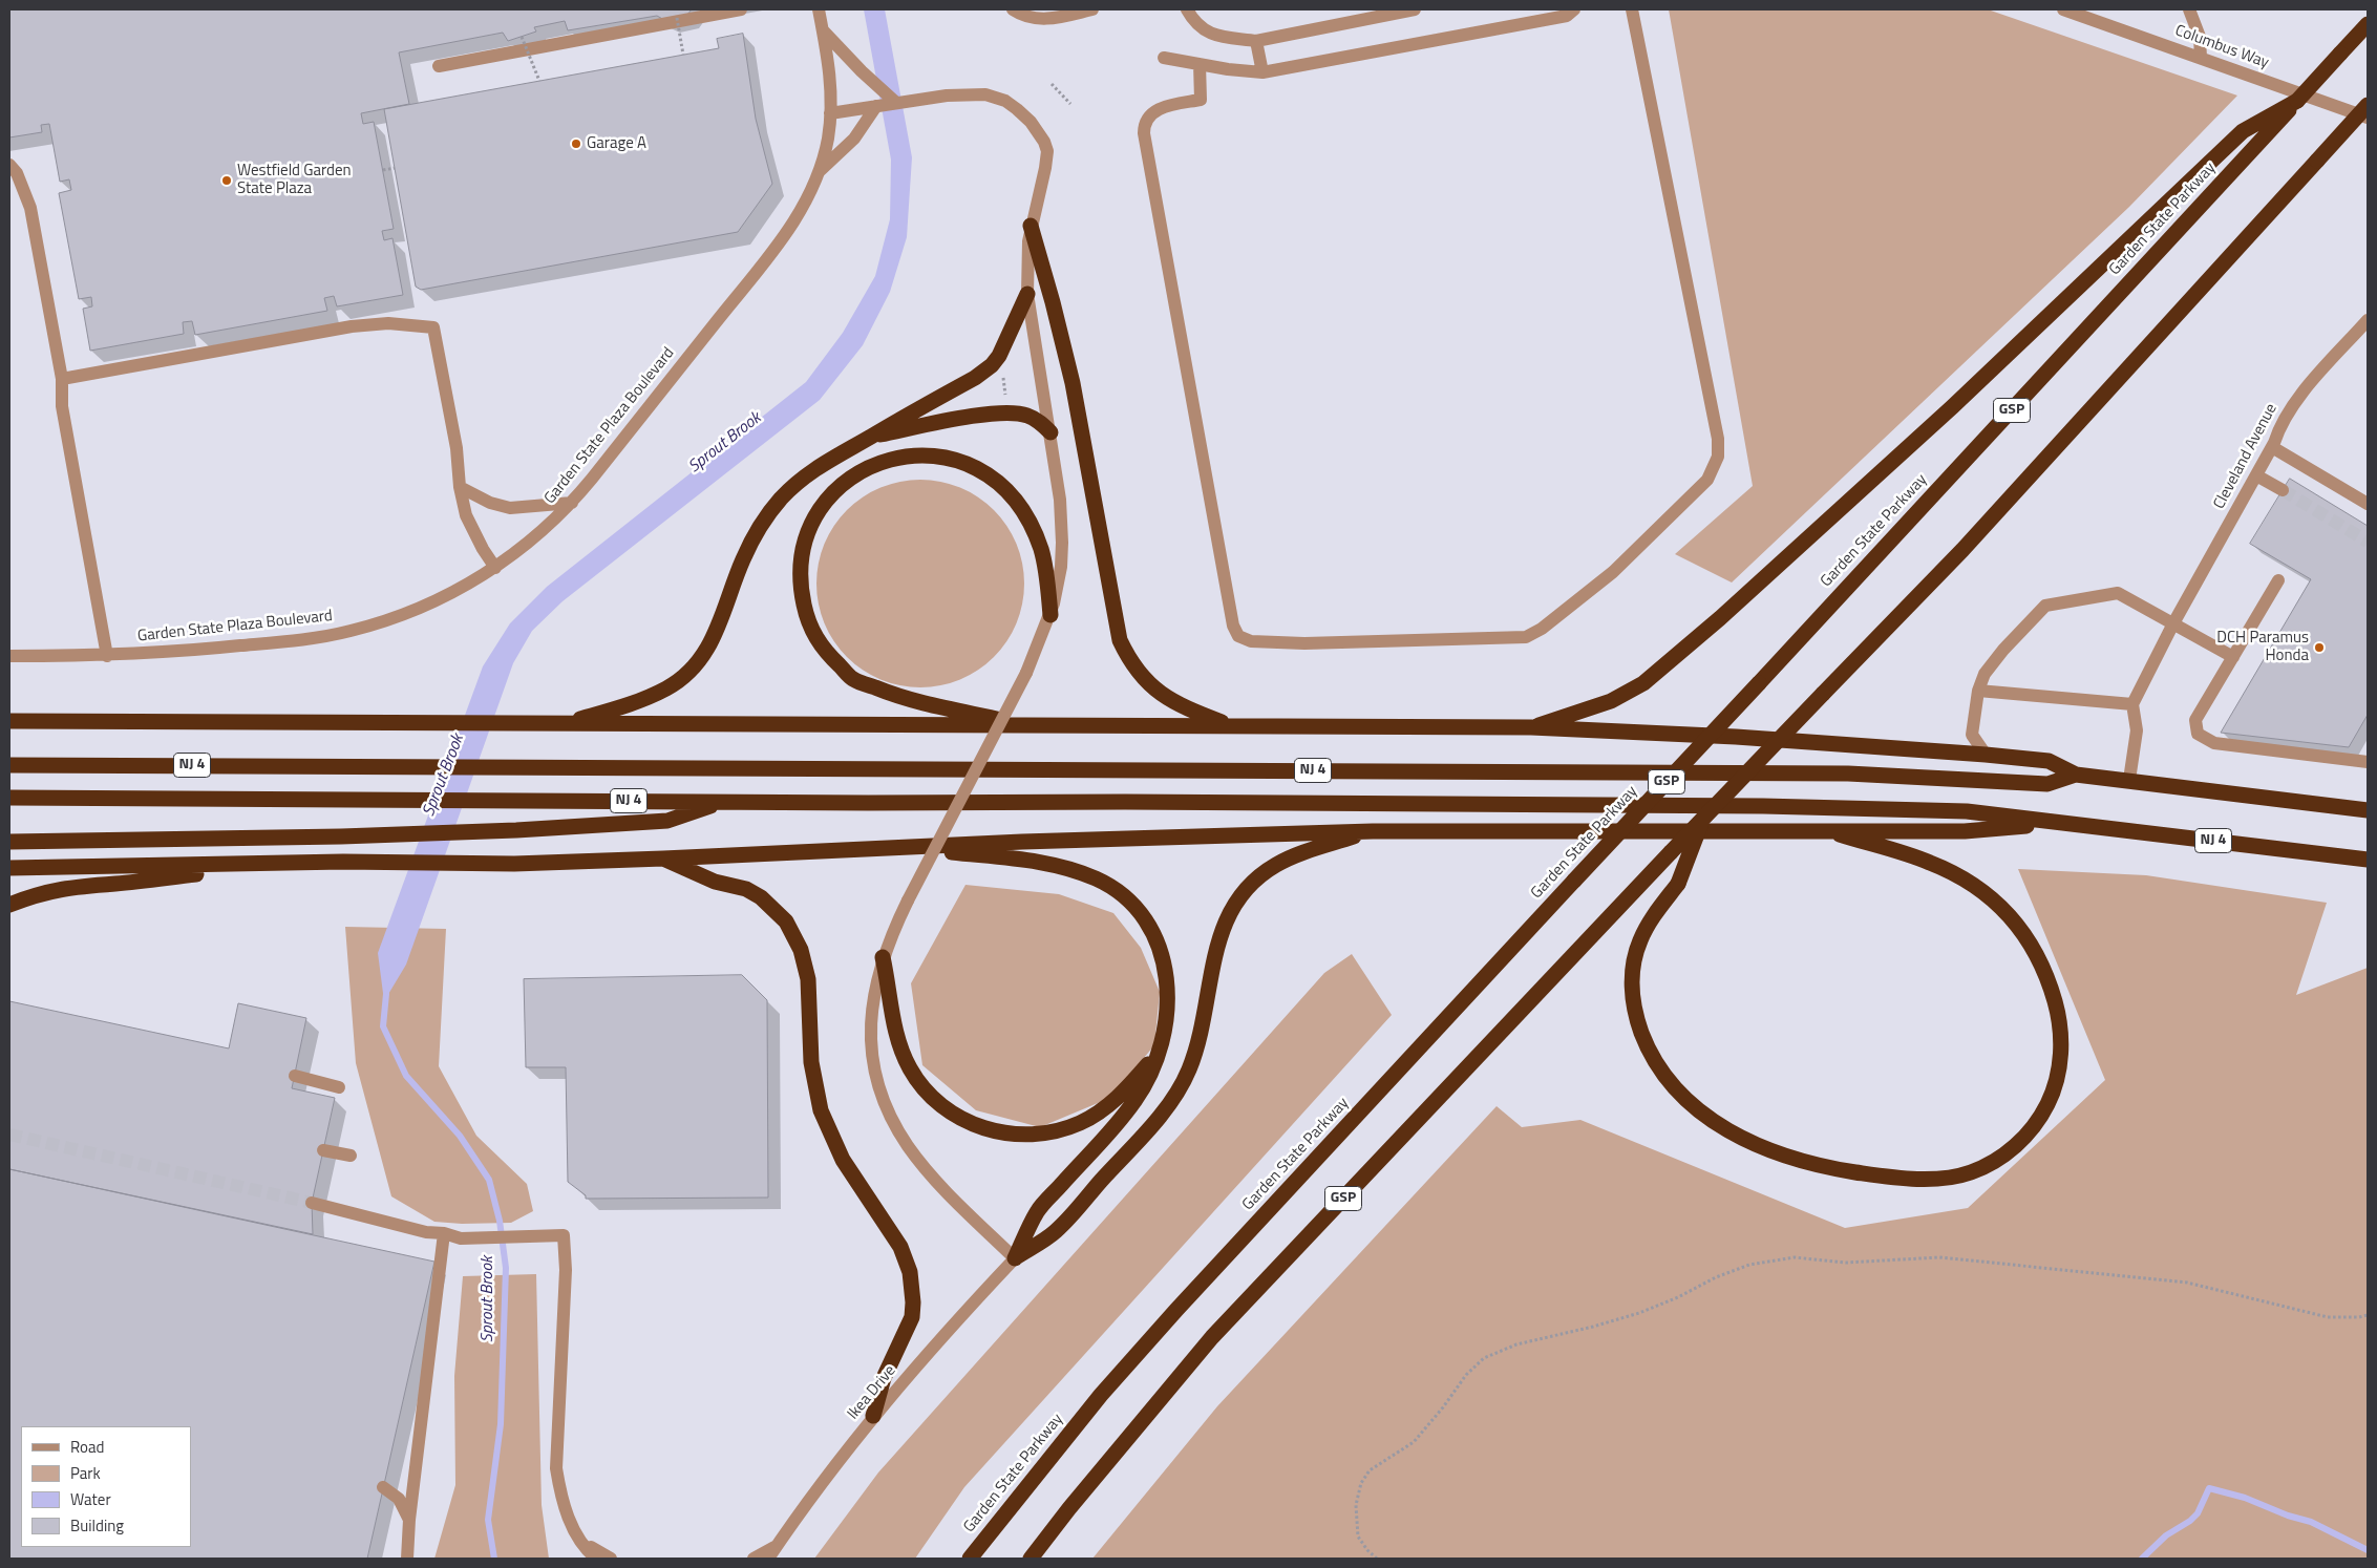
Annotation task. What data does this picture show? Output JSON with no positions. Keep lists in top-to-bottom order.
{
  "streets": {
    "highway": ["Garden State Parkway", "GSP", "NJ 4"],
    "street": [
      "Columbus Way",
      "Garden State Plaza Boulevard",
      "Cleveland Avenue",
      "Ikea Drive"
    ]
  },
  "water": ["Sprout Brook"],
  "places": ["Garage A", "Westfield Garden State Plaza", "DCH Paramus Honda"],
  "legend": [
    "Road",
    "Park",
    "Water",
    "Building"
  ]
}
